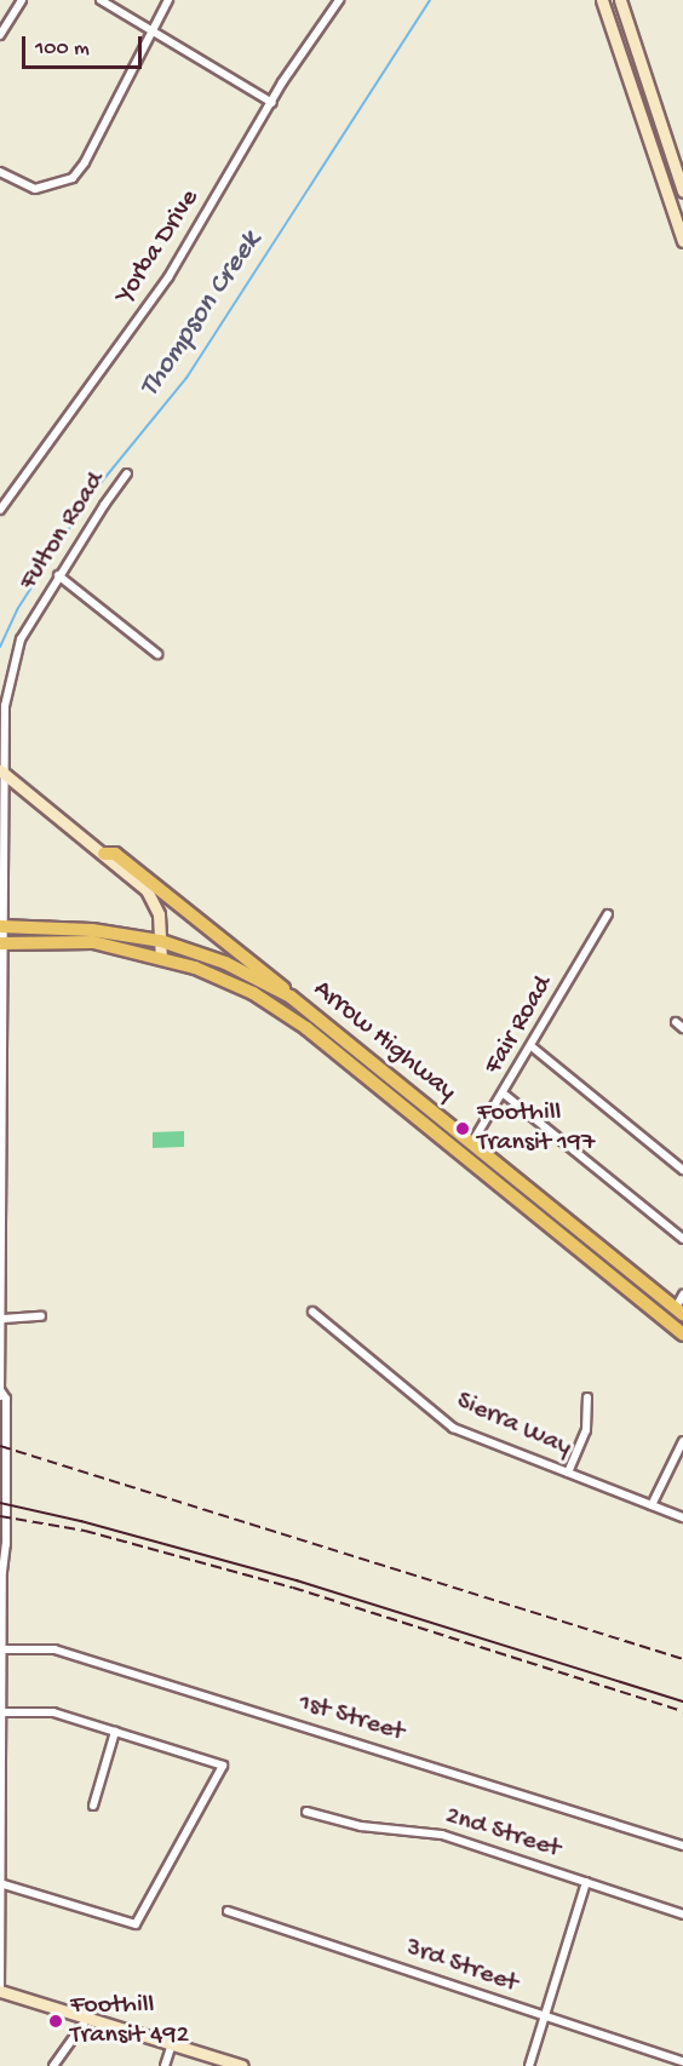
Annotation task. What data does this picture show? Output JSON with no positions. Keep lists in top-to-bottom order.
{
  "streets": {
    "main road": ["Arrow Highway"],
    "street": [
      "Yorba Drive",
      "Fulton Road",
      "Fair Road",
      "Sierra Way",
      "1st Street",
      "2nd Street",
      "3rd Street"
    ]
  },
  "crossings": [
    ["Fulton Road", "Arrow Highway"],
    ["Fulton Road", "1st Street"],
    ["Fair Road", "Arrow Highway"]
  ],
  "water": ["Thompson Creek"],
  "places": ["Foothill Transit 197", "Foothill Transit 492"],
  "scale_bar": "100 m"
}
